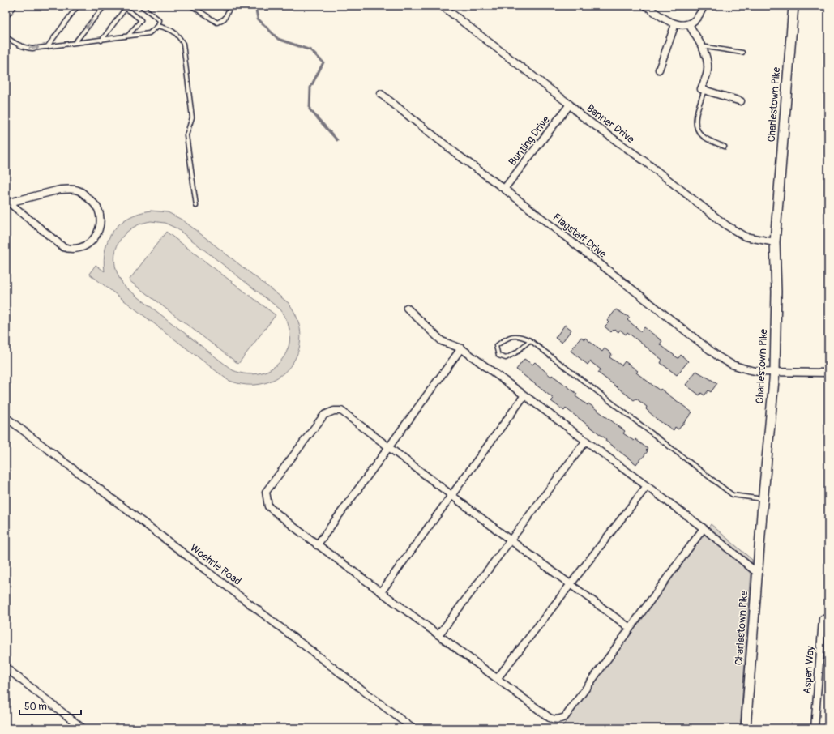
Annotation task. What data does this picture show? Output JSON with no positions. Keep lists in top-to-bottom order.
{
  "streets": {
    "street": [
      "Charlestown Pike",
      "Banner Drive",
      "Bunting Drive",
      "Flagstaff Drive",
      "Woehrle Road",
      "Aspen Way"
    ]
  },
  "crossings": [
    ["Charlestown Pike", "Banner Drive"],
    ["Charlestown Pike", "Flagstaff Drive"],
    ["Banner Drive", "Bunting Drive"],
    ["Bunting Drive", "Flagstaff Drive"]
  ],
  "scale_bar": "50 m"
}
